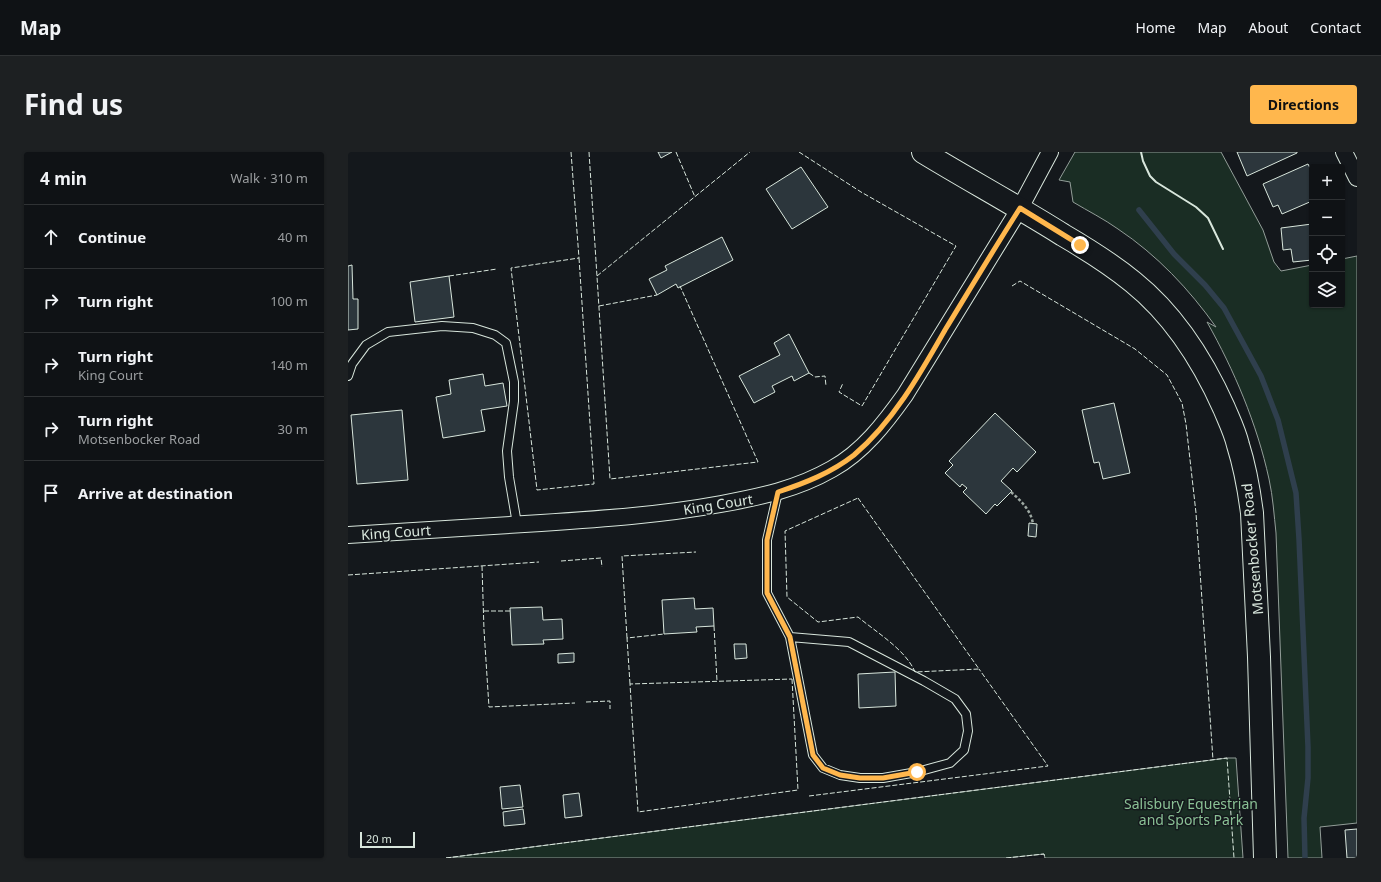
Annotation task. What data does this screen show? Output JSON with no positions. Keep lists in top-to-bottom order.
{
  "streets": {
    "main road": ["Motsenbocker Road"],
    "street": ["King Court"]
  },
  "crossings": [
    ["King Court", "Motsenbocker Road"]
  ],
  "parks": ["Salisbury Equestrian and Sports Park"],
  "scale_bar": "20 m",
  "page": {
    "header": "Map",
    "nav": [
      "Home",
      "Map",
      "About",
      "Contact"
    ],
    "title": "Find us",
    "buttons": "Directions",
    "heading": ["4 min", "Walk · 310 m"],
    "map_buttons": ["+", "−"],
    "list": [
      ["Continue", "40 m"],
      ["Turn right", "100 m"],
      ["Turn right", "King Court", "140 m"],
      ["Turn right", "Motsenbocker Road", "30 m"],
      "Arrive at destination"
    ],
    "scale": "20 m"
  }
}
